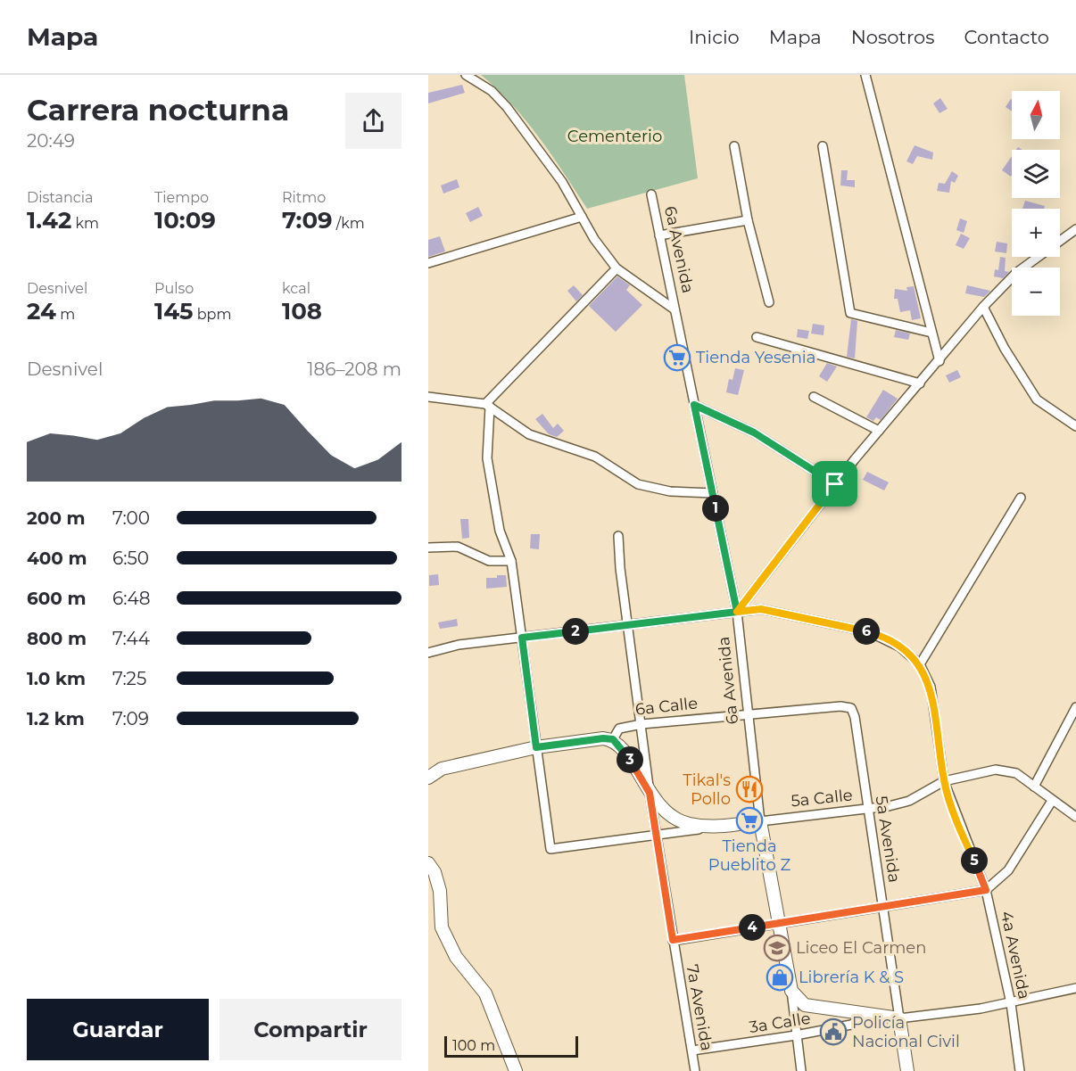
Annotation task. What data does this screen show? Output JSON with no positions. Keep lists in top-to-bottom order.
{
  "streets": {
    "street": [
      "6a Avenida",
      "6a Calle",
      "5a Calle",
      "5a Avenida",
      "4a Avenida",
      "7a Avenida",
      "3a Calle"
    ]
  },
  "crossings": [
    ["6a Avenida", "6a Calle"],
    ["6a Avenida", "5a Calle"],
    ["6a Avenida", "3a Calle"],
    ["6a Calle", "5a Avenida"],
    ["6a Calle", "7a Avenida"],
    ["5a Calle", "5a Avenida"],
    ["5a Calle", "4a Avenida"],
    ["5a Calle", "7a Avenida"],
    ["7a Avenida", "3a Calle"]
  ],
  "parks": ["Cementerio"],
  "places": {
    "supermarket": ["Tienda Yesenia", "Tienda Pueblito Z"],
    "restaurant": ["Tikal's Pollo"],
    "school or university": ["Liceo El Carmen"],
    "shop": ["Librería K & S"],
    "public building": ["Policía Nacional Civil"]
  },
  "scale_bar": "100 m",
  "north": "top",
  "page": {
    "header": "Mapa",
    "nav": [
      "Inicio",
      "Mapa",
      "Nosotros",
      "Contacto"
    ],
    "heading": ["Carrera nocturna", "20:49"],
    "map_buttons": ["+", "−"],
    "stats": [
      ["Distancia", "1.42 km"],
      ["Tiempo", "10:09"],
      ["Ritmo", "7:09 /km"],
      ["Desnivel", "24 m"],
      ["Pulso", "145 bpm"],
      ["kcal", "108"]
    ],
    "chart": ["Desnivel", "186–208 m"],
    "pins": [
      "1",
      "2",
      "6",
      "3",
      "5",
      "4"
    ],
    "list": [
      {
        "name": "200 m",
        "note": "7:00"
      },
      {
        "name": "400 m",
        "note": "6:50"
      },
      {
        "name": "600 m",
        "note": "6:48"
      },
      {
        "name": "800 m",
        "note": "7:44"
      },
      {
        "name": "1.0 km",
        "note": "7:25"
      },
      {
        "name": "1.2 km",
        "note": "7:09"
      }
    ],
    "buttons": ["Guardar", "Compartir"],
    "scale": "100 m"
  }
}
